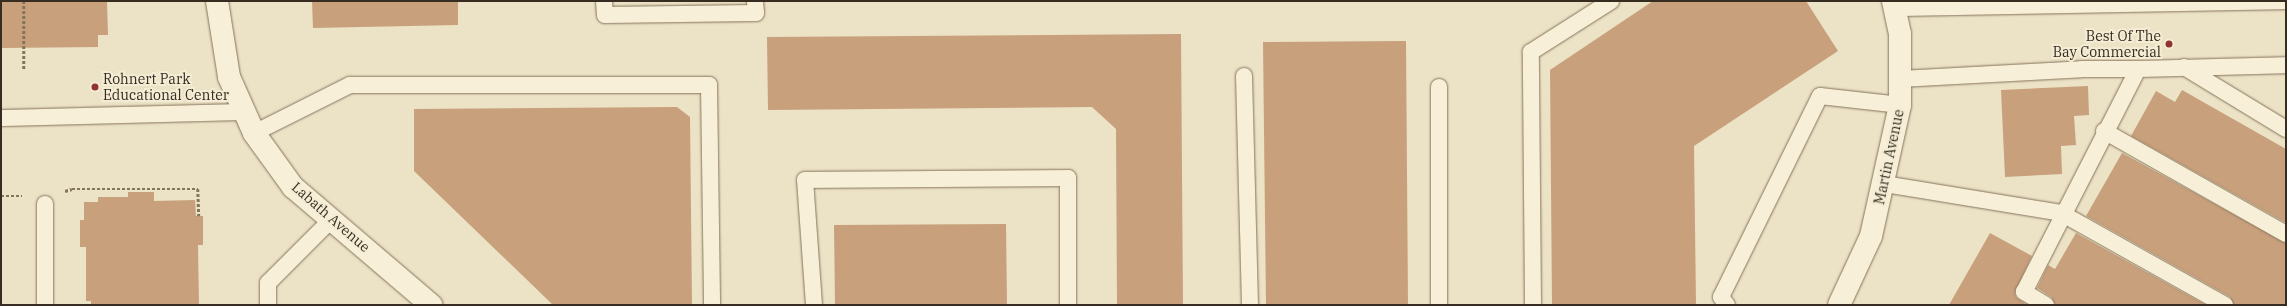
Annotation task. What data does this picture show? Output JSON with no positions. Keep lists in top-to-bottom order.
{
  "streets": {
    "street": ["Martin Avenue", "Labath Avenue"]
  },
  "places": ["Best Of The Bay Commercial", "Rohnert Park Educational Center"]
}
